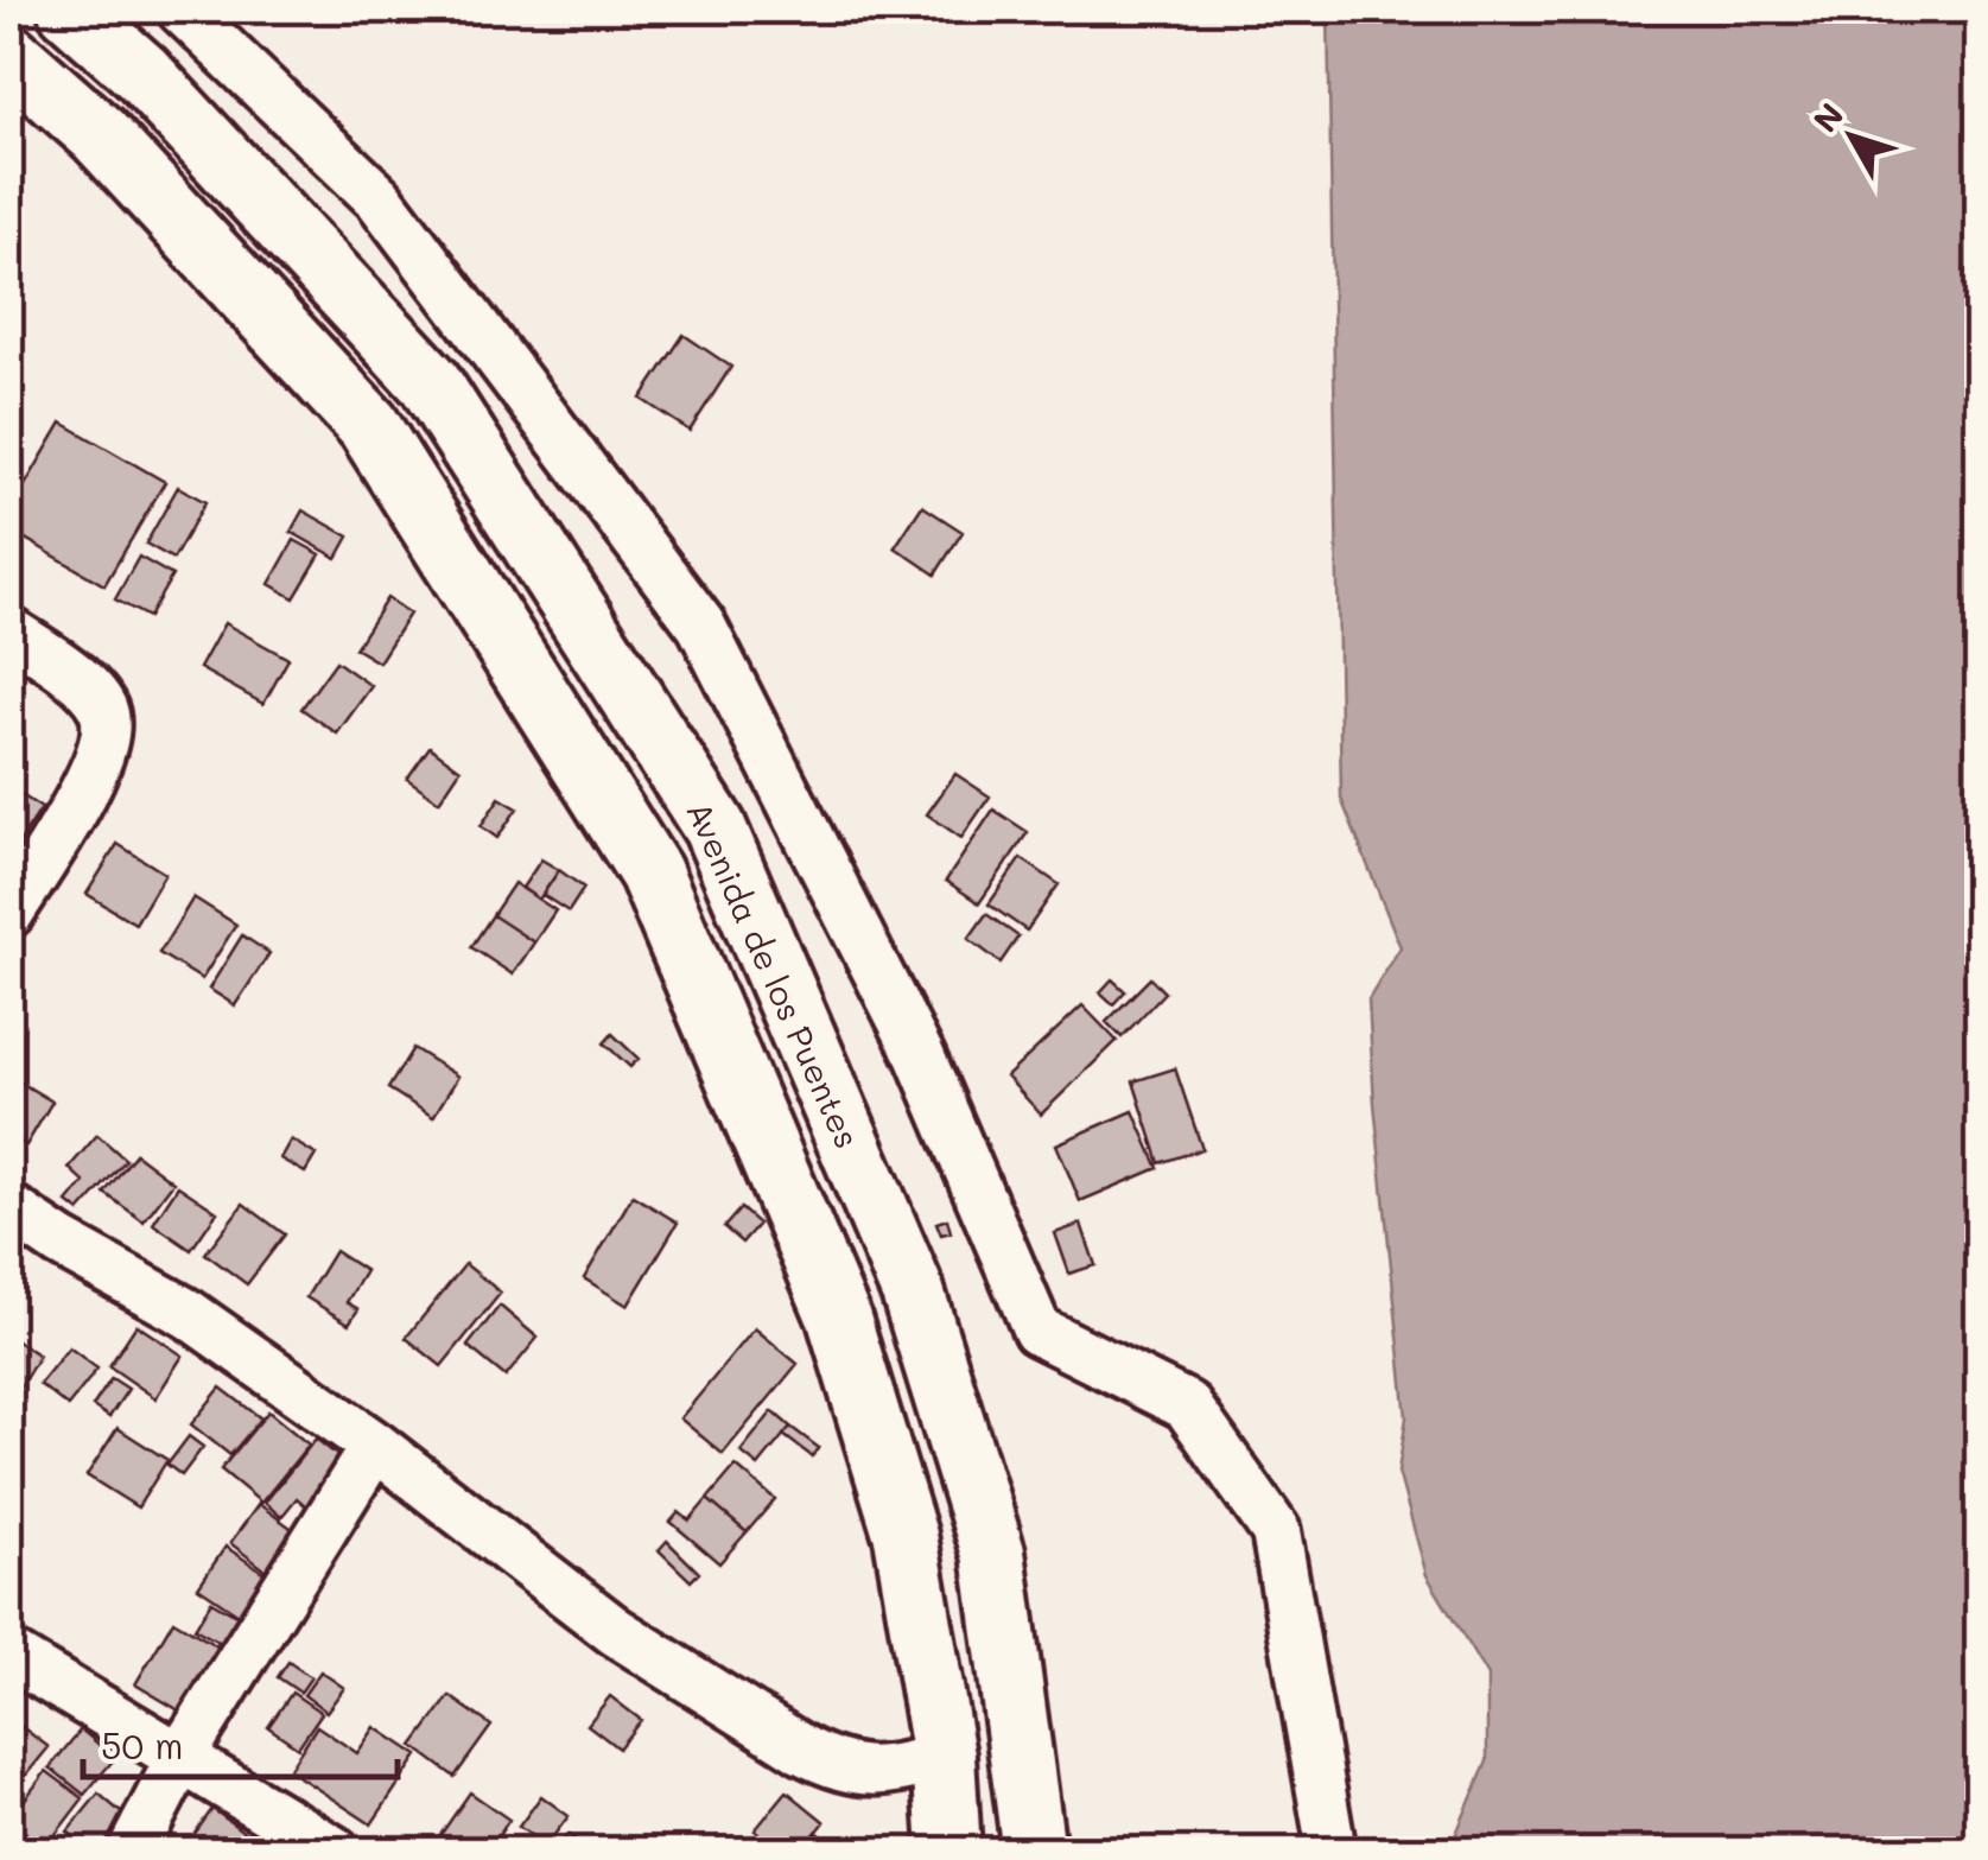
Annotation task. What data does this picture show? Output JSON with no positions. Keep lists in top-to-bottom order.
{
  "streets": {
    "main road": ["Avenida de los Puentes"]
  },
  "scale_bar": "50 m",
  "north": "top left"
}
